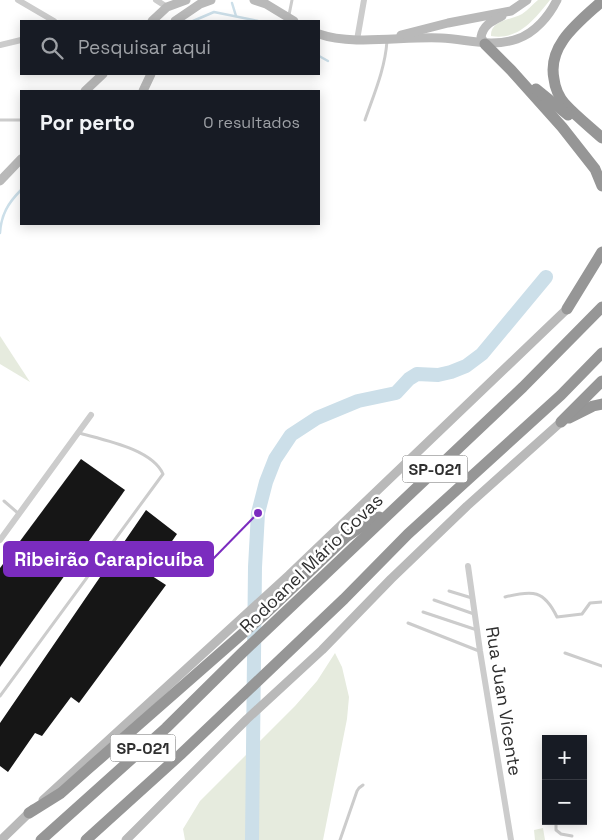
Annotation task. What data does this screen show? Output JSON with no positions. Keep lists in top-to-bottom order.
{
  "streets": {
    "highway": ["SP-021", "Rodoanel Mário Covas"],
    "street": ["Rua Juan Vicente"]
  },
  "places": ["Ribeirão Carapicuíba"],
  "page": {
    "search": "Pesquisar aqui",
    "heading": ["Por perto", "0 resultados"],
    "map_buttons": ["+", "−"]
  }
}
